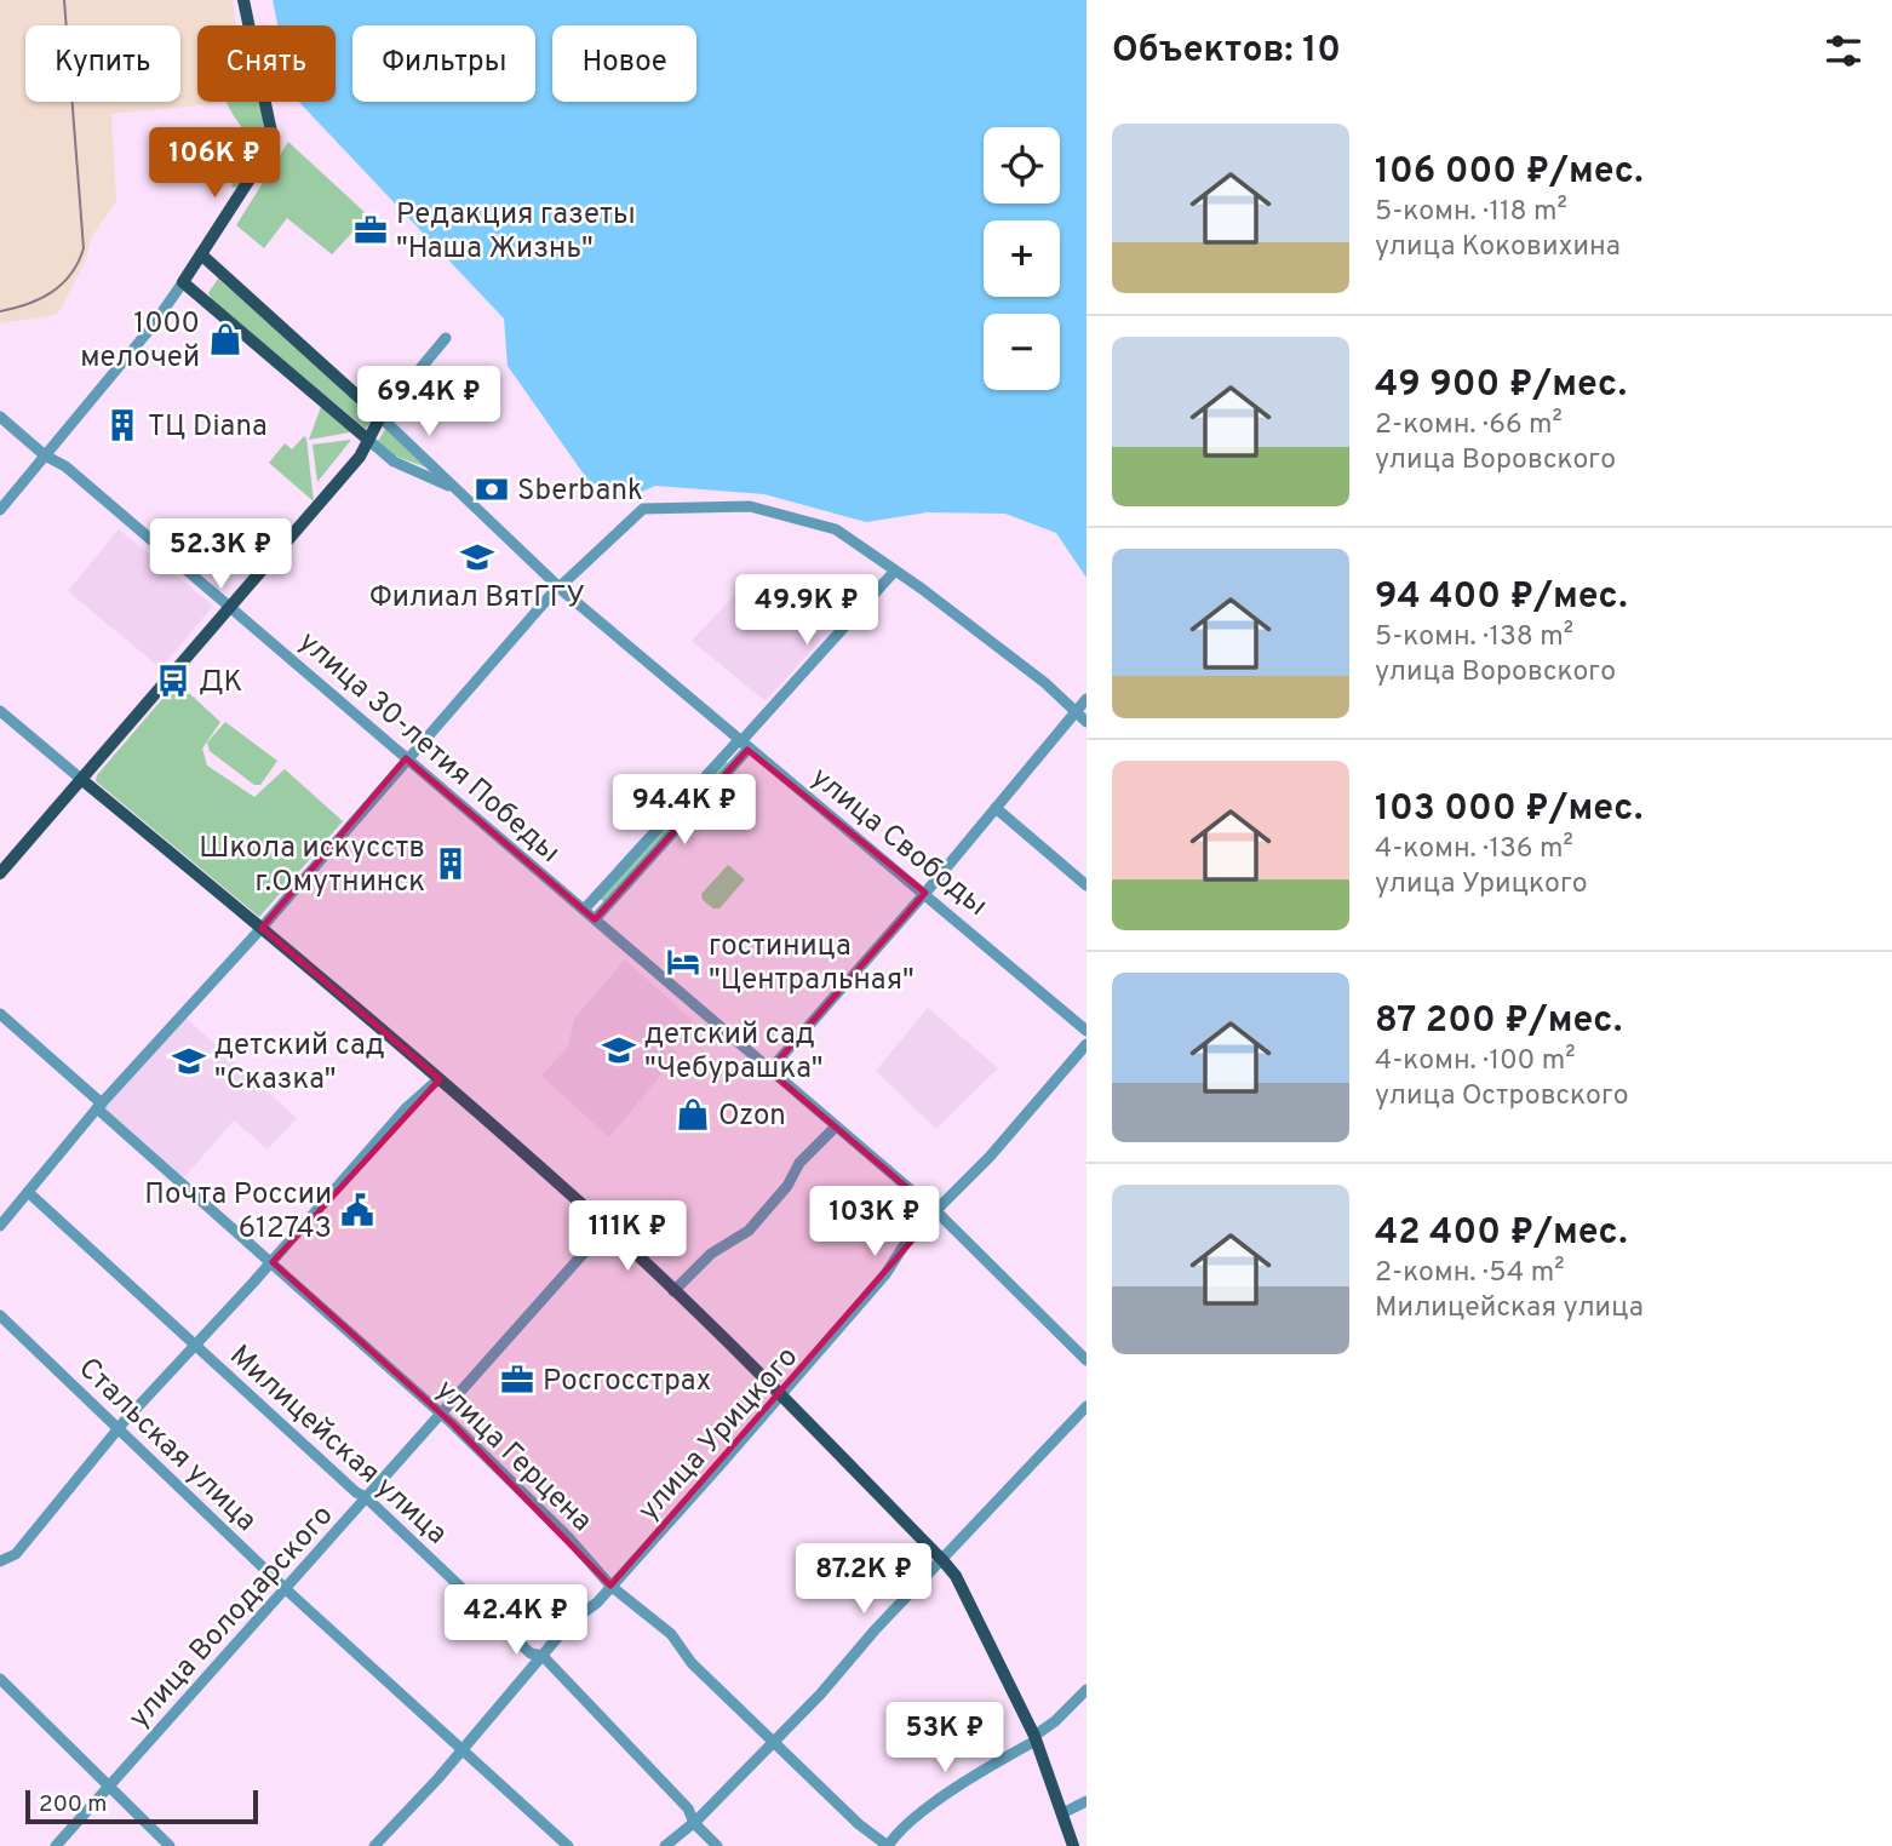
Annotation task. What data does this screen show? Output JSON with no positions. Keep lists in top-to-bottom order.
{
  "streets": {
    "main road": ["улица Свободы"],
    "street": [
      "улица 30-летия Победы",
      "улица Урицкого",
      "Стальская улица",
      "Милицейская улица",
      "улица Герцена",
      "улица Володарского"
    ]
  },
  "crossings": [
    ["улица 30-летия Победы", "улица Урицкого"],
    ["улица Урицкого", "Стальская улица"],
    ["улица Урицкого", "Милицейская улица"],
    ["улица Урицкого", "улица Герцена"],
    ["Стальская улица", "улица Володарского"],
    ["Милицейская улица", "улица Володарского"],
    ["улица Герцена", "улица Володарского"]
  ],
  "places": {
    "office": ["Редакция газеты \"Наша Жизнь\"", "Росгосстрах"],
    "shop": ["1000 мелочей", "Ozon"],
    "building": ["ТЦ Diana", "Школа искусств г.Омутнинск"],
    "bank": ["Sberbank"],
    "school or university": ["Филиал ВятГГУ", "детский сад \"Чебурашка\"", "детский сад \"Сказка\""],
    "bus stop": ["ДК"],
    "hotel": ["гостиница \"Центральная\""],
    "public building": ["Почта России 612743"]
  },
  "scale_bar": "200 m",
  "page": {
    "heading": "Объектов: 10",
    "chip": [
      "Купить",
      "Снять",
      "Фильтры",
      "Новое"
    ],
    "list": [
      {
        "name": "106 000 ₽/мес.",
        "note": "5-комн. · 118 m² · улица Коковихина"
      },
      {
        "name": "49 900 ₽/мес.",
        "note": "2-комн. · 66 m² · улица Воровского"
      },
      {
        "name": "94 400 ₽/мес.",
        "note": "5-комн. · 138 m² · улица Воровского"
      },
      {
        "name": "103 000 ₽/мес.",
        "note": "4-комн. · 136 m² · улица Урицкого"
      },
      {
        "name": "87 200 ₽/мес.",
        "note": "4-комн. · 100 m² · улица Островского"
      },
      {
        "name": "42 400 ₽/мес.",
        "note": "2-комн. · 54 m² · Милицейская улица"
      }
    ],
    "map_buttons": ["+", "−"],
    "price": [
      "106K ₽",
      "69.4K ₽",
      "52.3K ₽",
      "49.9K ₽",
      "94.4K ₽",
      "103K ₽",
      "111K ₽",
      "87.2K ₽",
      "42.4K ₽",
      "53K ₽"
    ],
    "scale": "200 m"
  }
}
